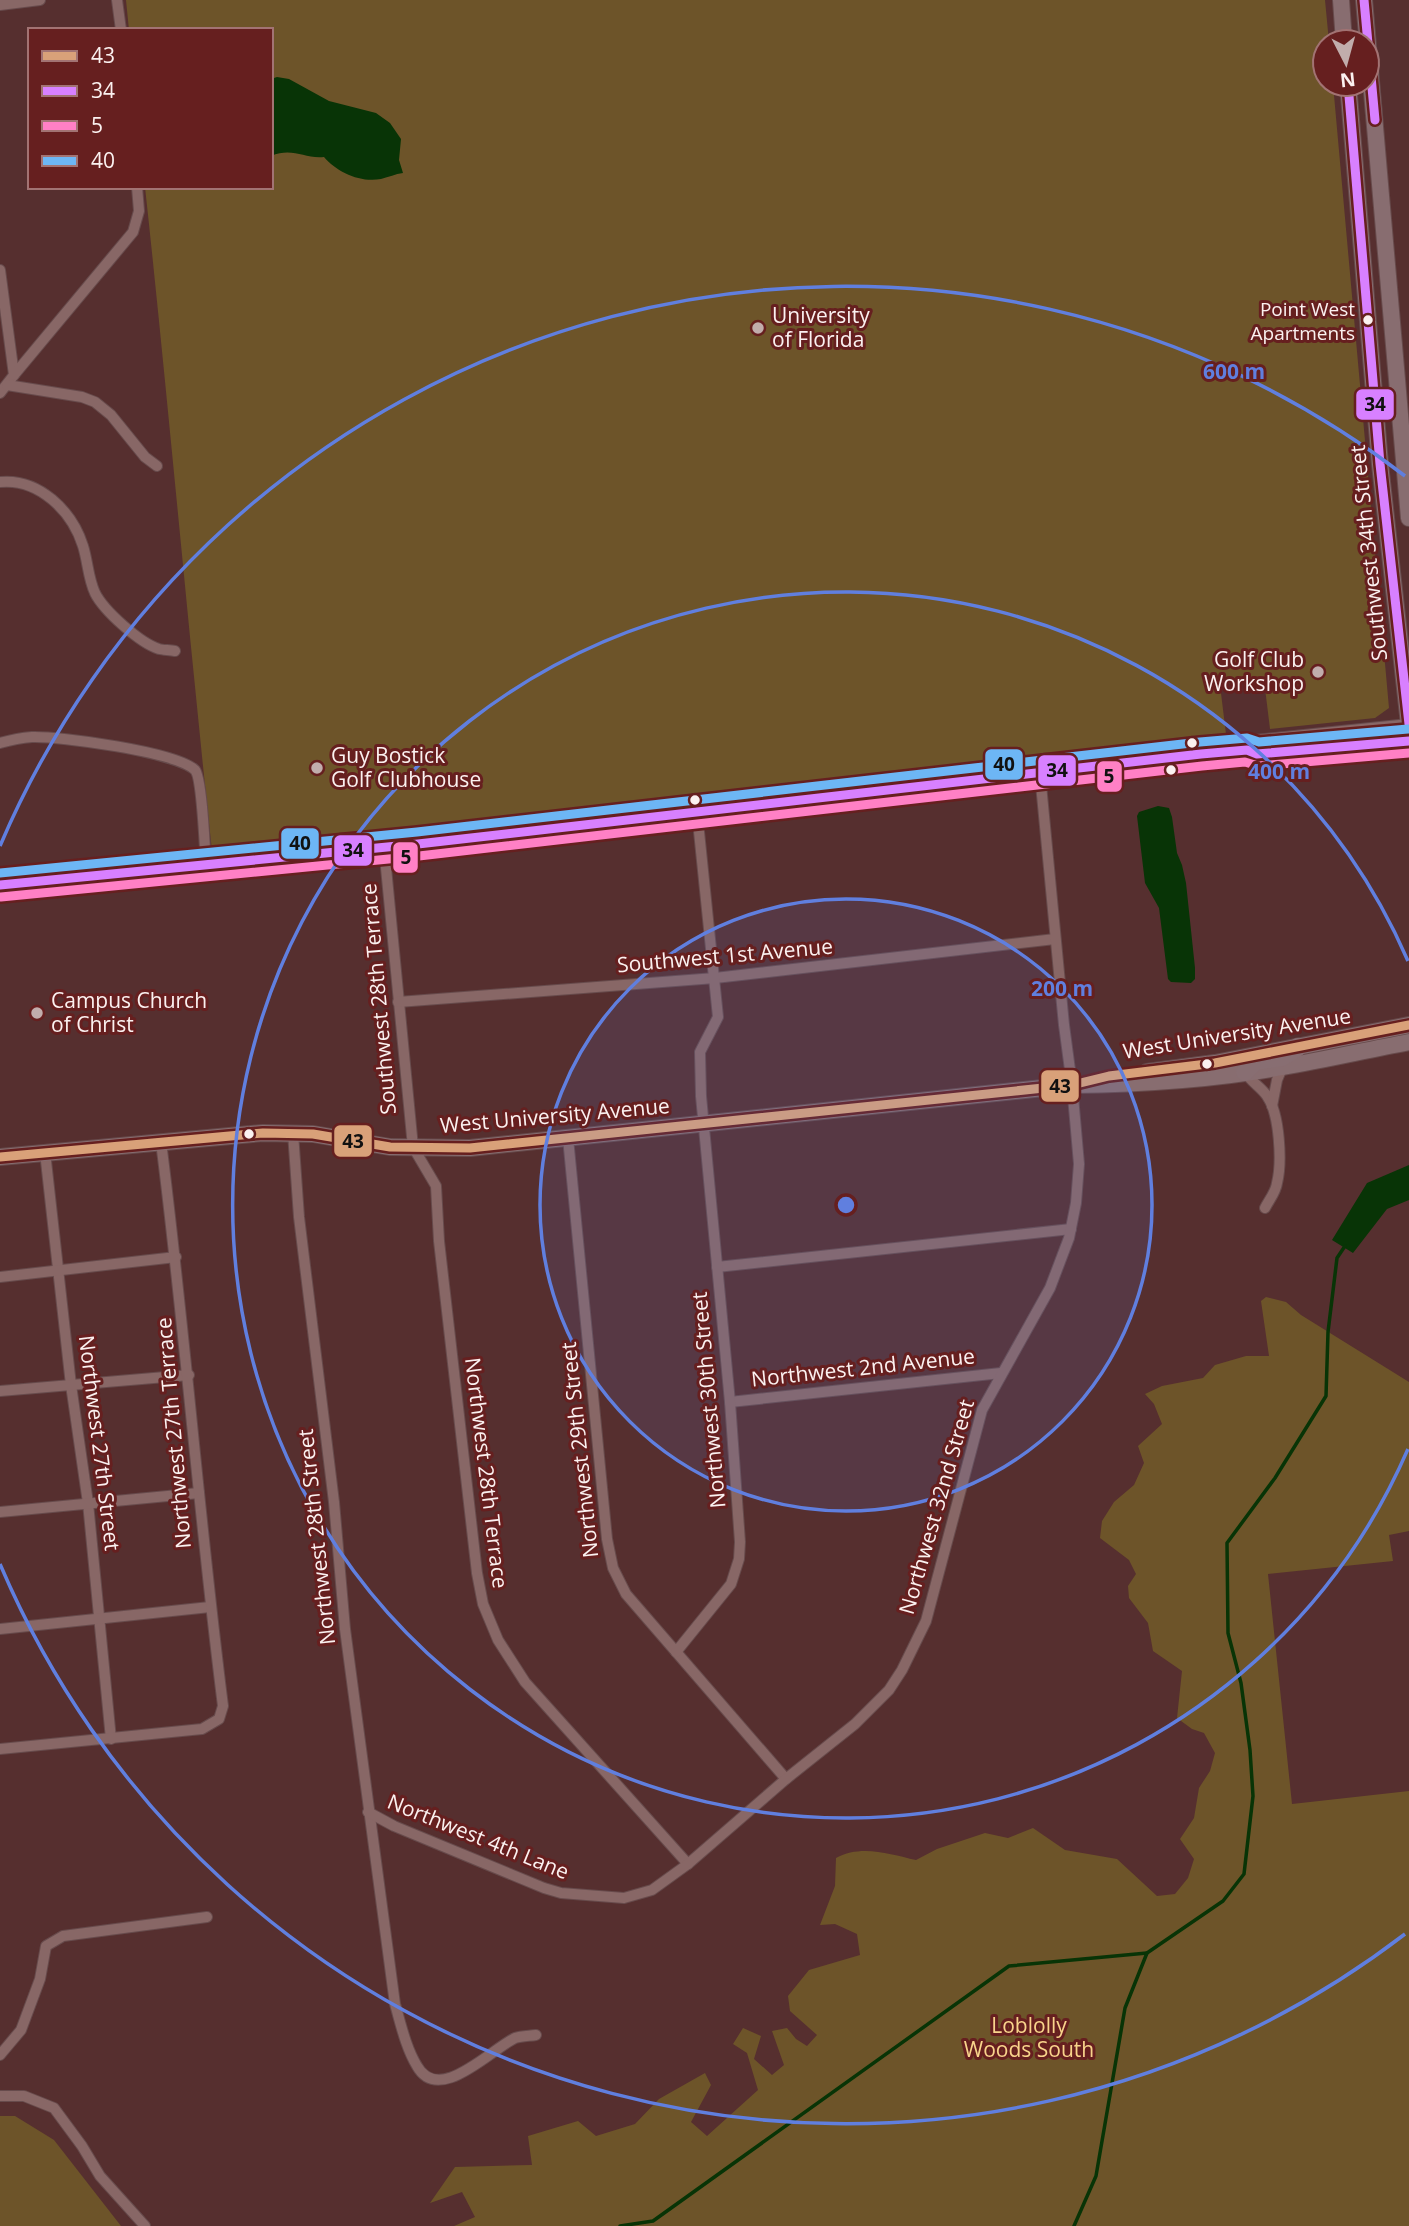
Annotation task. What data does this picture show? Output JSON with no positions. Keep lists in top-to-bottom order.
{
  "streets": {
    "main road": ["Southwest 34th Street", "West University Avenue"],
    "street": [
      "Southwest 1st Avenue",
      "Southwest 28th Terrace",
      "Northwest 2nd Avenue",
      "Northwest 30th Street",
      "Northwest 27th Terrace",
      "Northwest 27th Street",
      "Northwest 29th Street",
      "Northwest 28th Terrace",
      "Northwest 32nd Street",
      "Northwest 28th Street",
      "Northwest 4th Lane"
    ]
  },
  "crossings": [
    ["Southwest 1st Avenue", "Southwest 28th Terrace"],
    ["Southwest 1st Avenue", "Northwest 30th Street"],
    ["Southwest 1st Avenue", "Northwest 32nd Street"],
    ["Southwest 28th Terrace", "West University Avenue"],
    ["Southwest 28th Terrace", "Northwest 28th Terrace"],
    ["West University Avenue", "Northwest 30th Street"],
    ["West University Avenue", "Northwest 27th Terrace"],
    ["West University Avenue", "Northwest 27th Street"],
    ["West University Avenue", "Northwest 29th Street"],
    ["West University Avenue", "Northwest 28th Terrace"],
    ["West University Avenue", "Northwest 32nd Street"],
    ["West University Avenue", "Northwest 28th Street"],
    ["Northwest 2nd Avenue", "Northwest 30th Street"],
    ["Northwest 2nd Avenue", "Northwest 32nd Street"],
    ["Northwest 30th Street", "Northwest 29th Street"],
    ["Northwest 27th Terrace", "Northwest 27th Street"],
    ["Northwest 29th Street", "Northwest 32nd Street"],
    ["Northwest 29th Street", "Northwest 4th Lane"],
    ["Northwest 28th Terrace", "Northwest 4th Lane"],
    ["Northwest 32nd Street", "Northwest 4th Lane"],
    ["Northwest 28th Street", "Northwest 4th Lane"]
  ],
  "parks": ["Loblolly Woods South"],
  "places": [
    "Point West Apartments",
    "University of Florida",
    "Golf Club Workshop",
    "Guy Bostick Golf Clubhouse",
    "Campus Church of Christ"
  ],
  "lines": [
    "transit line 34",
    "transit line 40",
    "transit line 5",
    "transit line 43"
  ],
  "legend": [
    "43",
    "34",
    "5",
    "40"
  ],
  "north": "bottom",
  "rings": ["600 m", "400 m", "200 m"]
}
